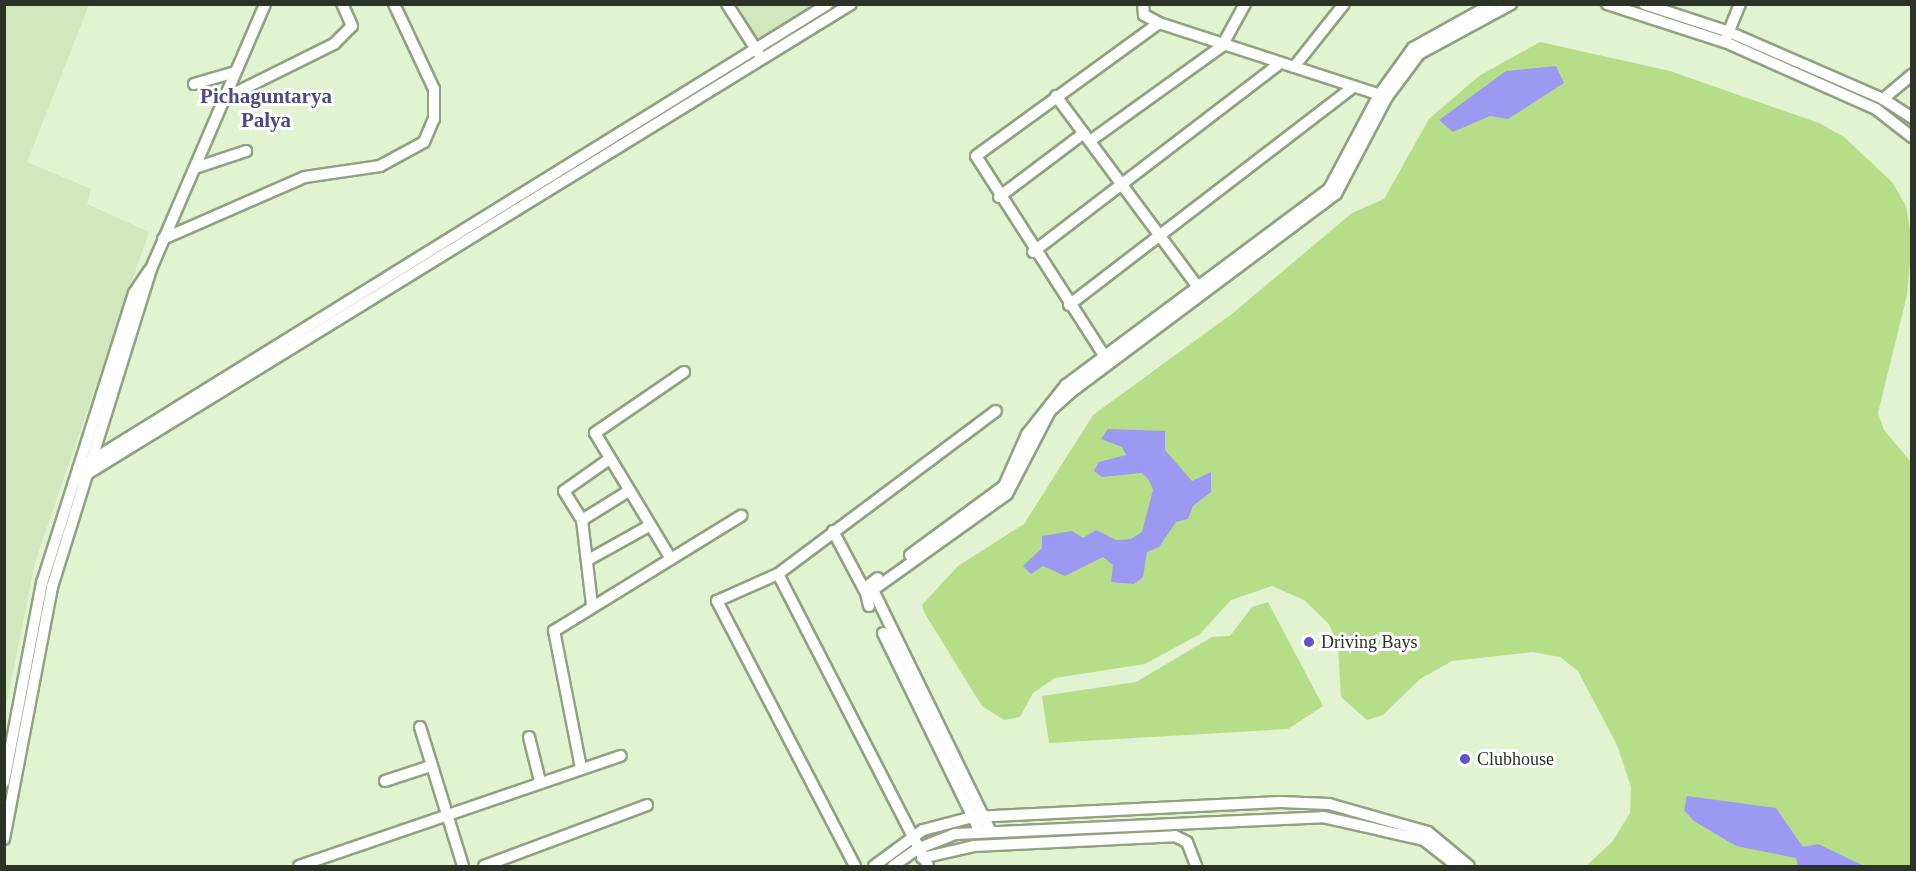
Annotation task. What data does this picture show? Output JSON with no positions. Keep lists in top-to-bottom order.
{
  "districts": ["Pichaguntarya Palya"],
  "places": ["Driving Bays", "Clubhouse"]
}
